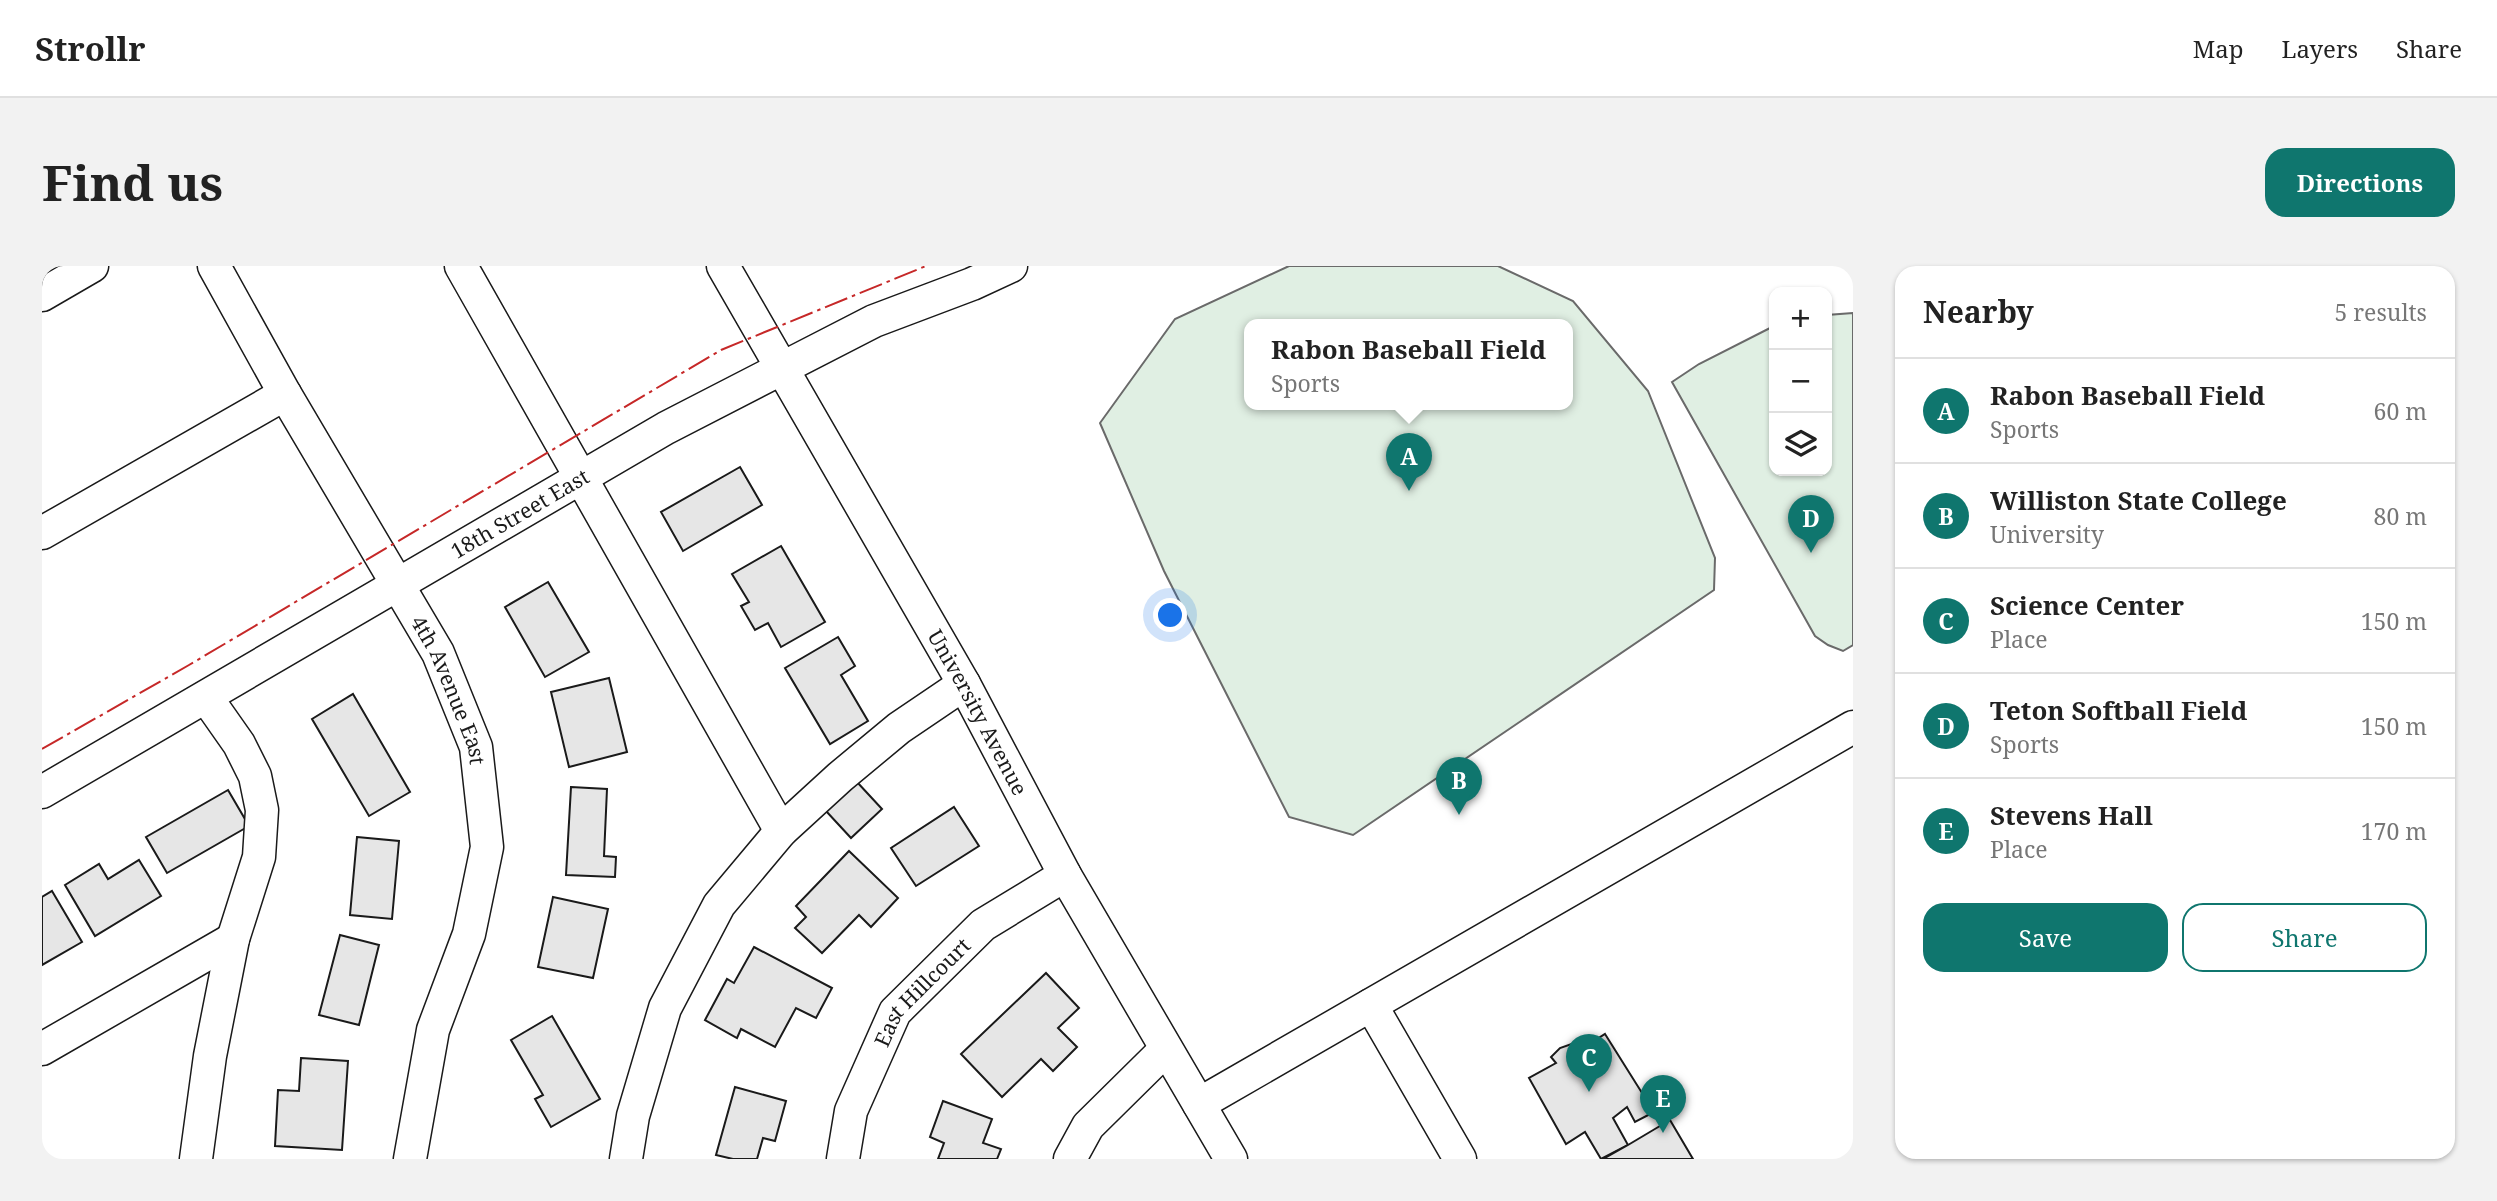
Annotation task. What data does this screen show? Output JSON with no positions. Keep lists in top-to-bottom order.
{
  "streets": {
    "street": [
      "18th Street East",
      "4th Avenue East",
      "University Avenue",
      "East Hillcourt"
    ]
  },
  "crossings": [
    ["18th Street East", "4th Avenue East"],
    ["18th Street East", "University Avenue"],
    ["University Avenue", "East Hillcourt"]
  ],
  "page": {
    "header": "Strollr",
    "nav": ["Map", "Layers", "Share"],
    "buttons": [
      "Directions",
      ["Save", "Share"]
    ],
    "title": "Find us",
    "heading": ["Nearby", "5 results"],
    "map_buttons": ["+", "−"],
    "popup": ["Rabon Baseball Field", "Sports"],
    "list": [
      {
        "mark": "A",
        "name": "Rabon Baseball Field",
        "note": "Sports",
        "value": "60 m"
      },
      {
        "mark": "B",
        "name": "Williston State College",
        "note": "University",
        "value": "80 m"
      },
      {
        "mark": "C",
        "name": "Science Center",
        "note": "Place",
        "value": "150 m"
      },
      {
        "mark": "D",
        "name": "Teton Softball Field",
        "note": "Sports",
        "value": "150 m"
      },
      {
        "mark": "E",
        "name": "Stevens Hall",
        "note": "Place",
        "value": "170 m"
      }
    ],
    "pins": [
      "A",
      "D",
      "B",
      "C",
      "E"
    ]
  }
}
